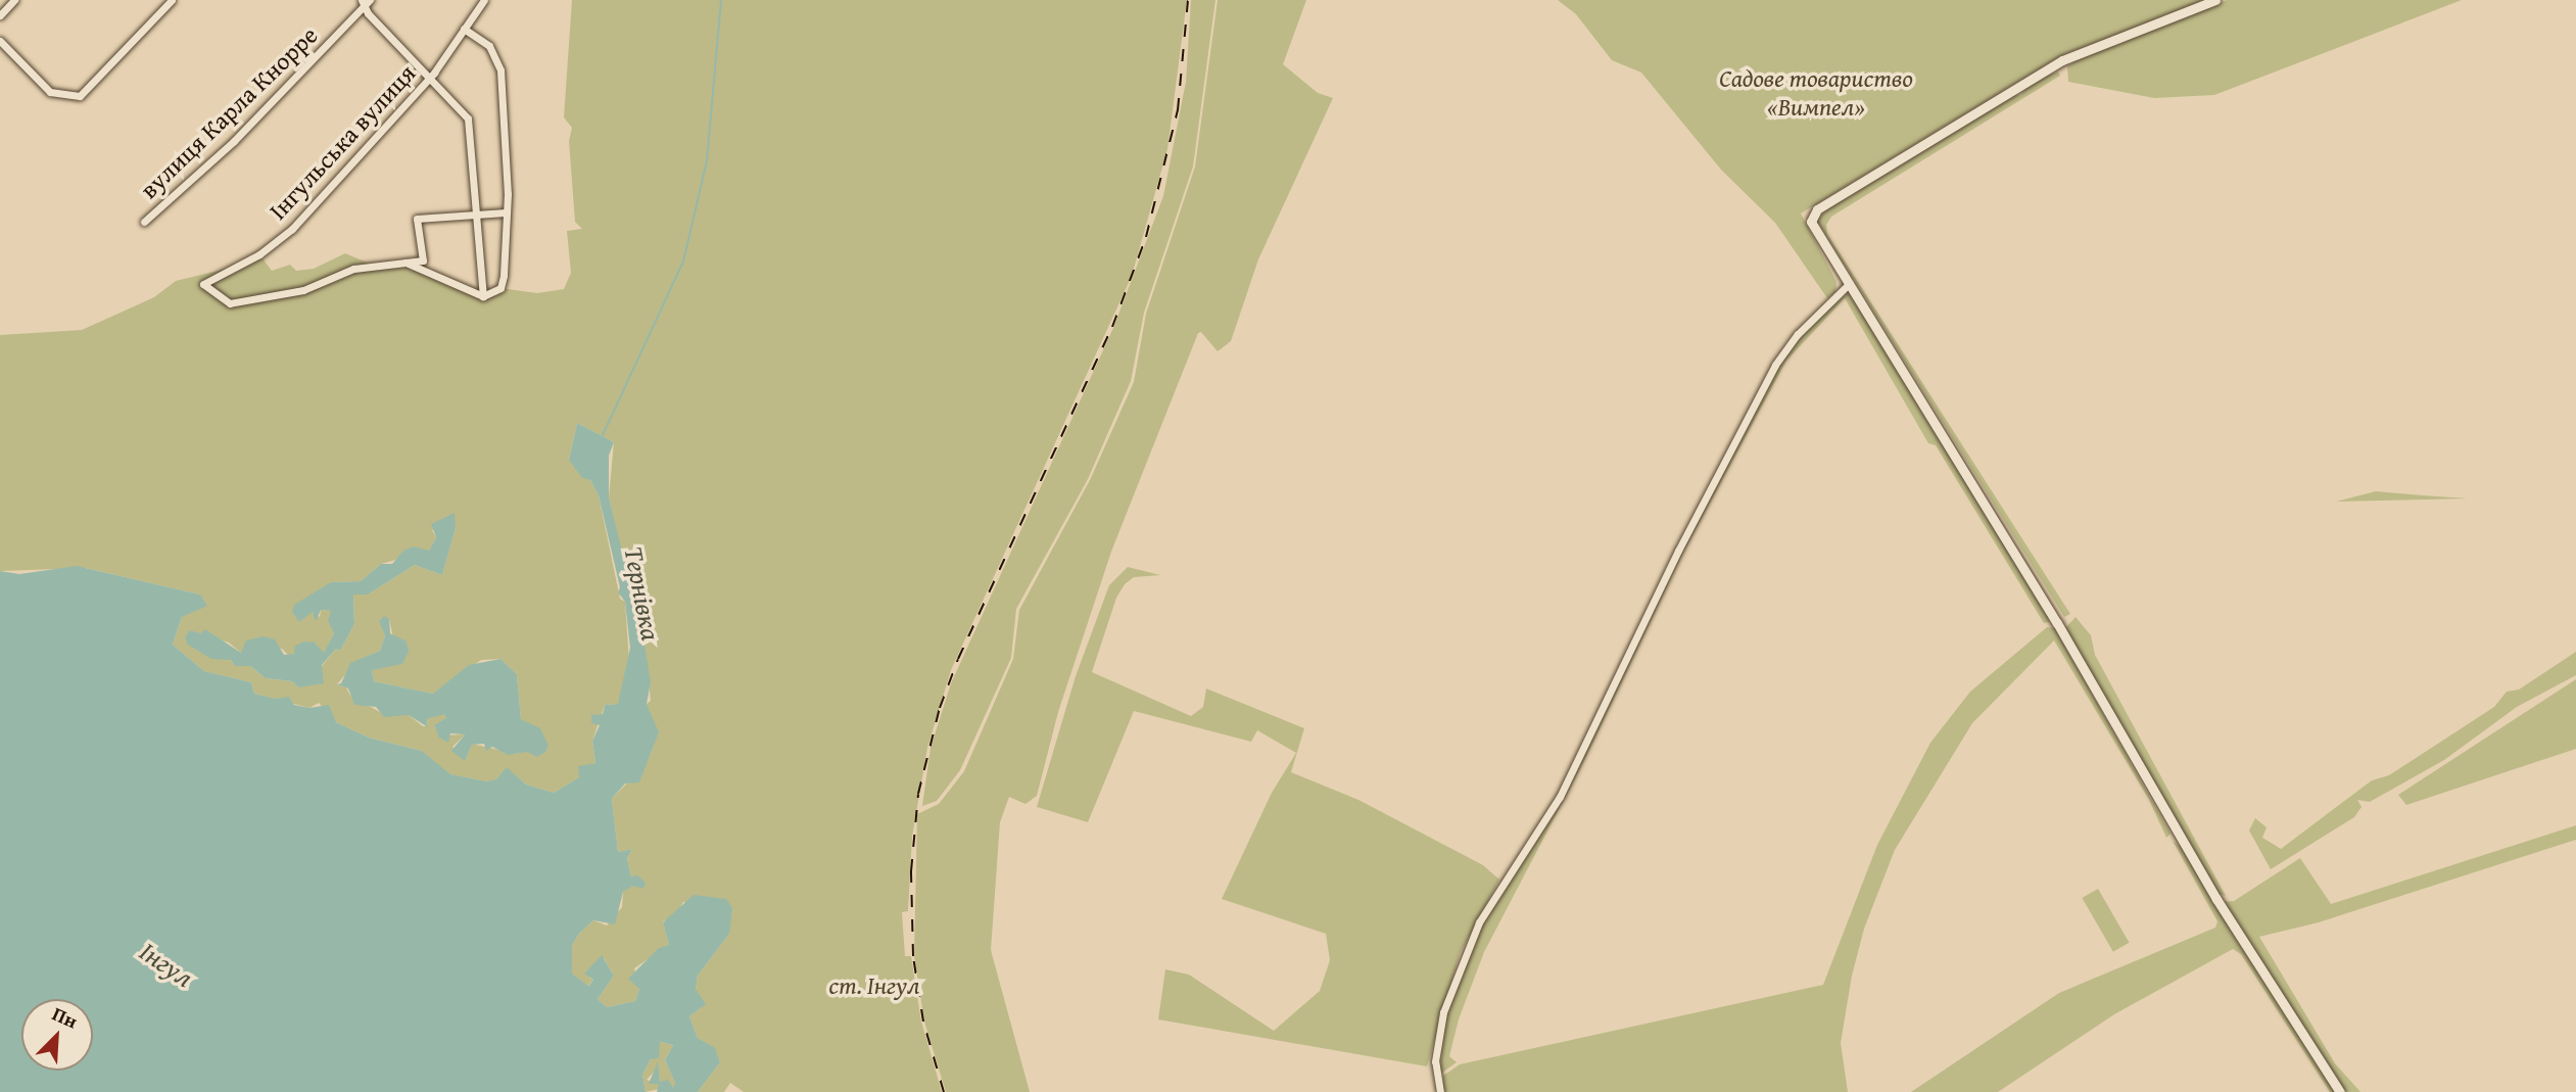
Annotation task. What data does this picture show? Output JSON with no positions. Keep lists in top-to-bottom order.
{
  "streets": {
    "street": ["вулиця Карла Кнорре", "Інгульська вулиця"]
  },
  "water": ["Тернівка", "Інгул"],
  "parks": ["Садове товариство «Вимпел»", "ст. Інгул"],
  "north": "top right"
}
